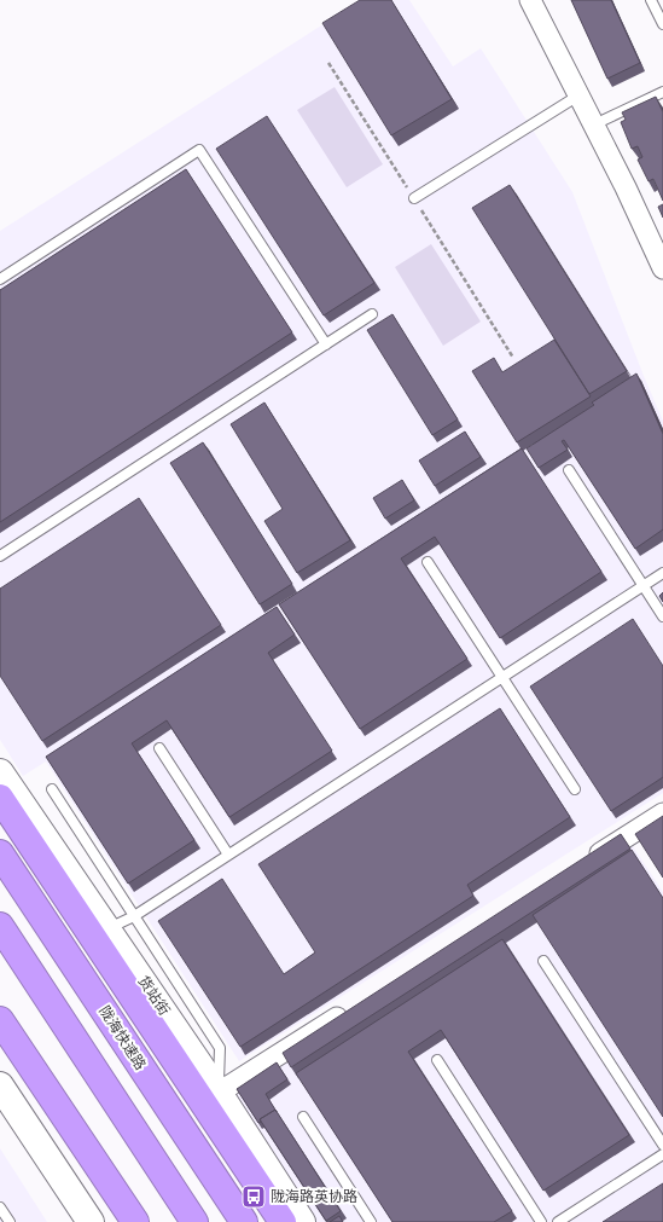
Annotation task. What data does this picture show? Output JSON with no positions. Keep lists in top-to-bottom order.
{
  "streets": {
    "highway": ["陇海快速路"],
    "street": ["货站街"]
  },
  "places": {
    "bus stop": ["陇海路英协路"]
  }
}
